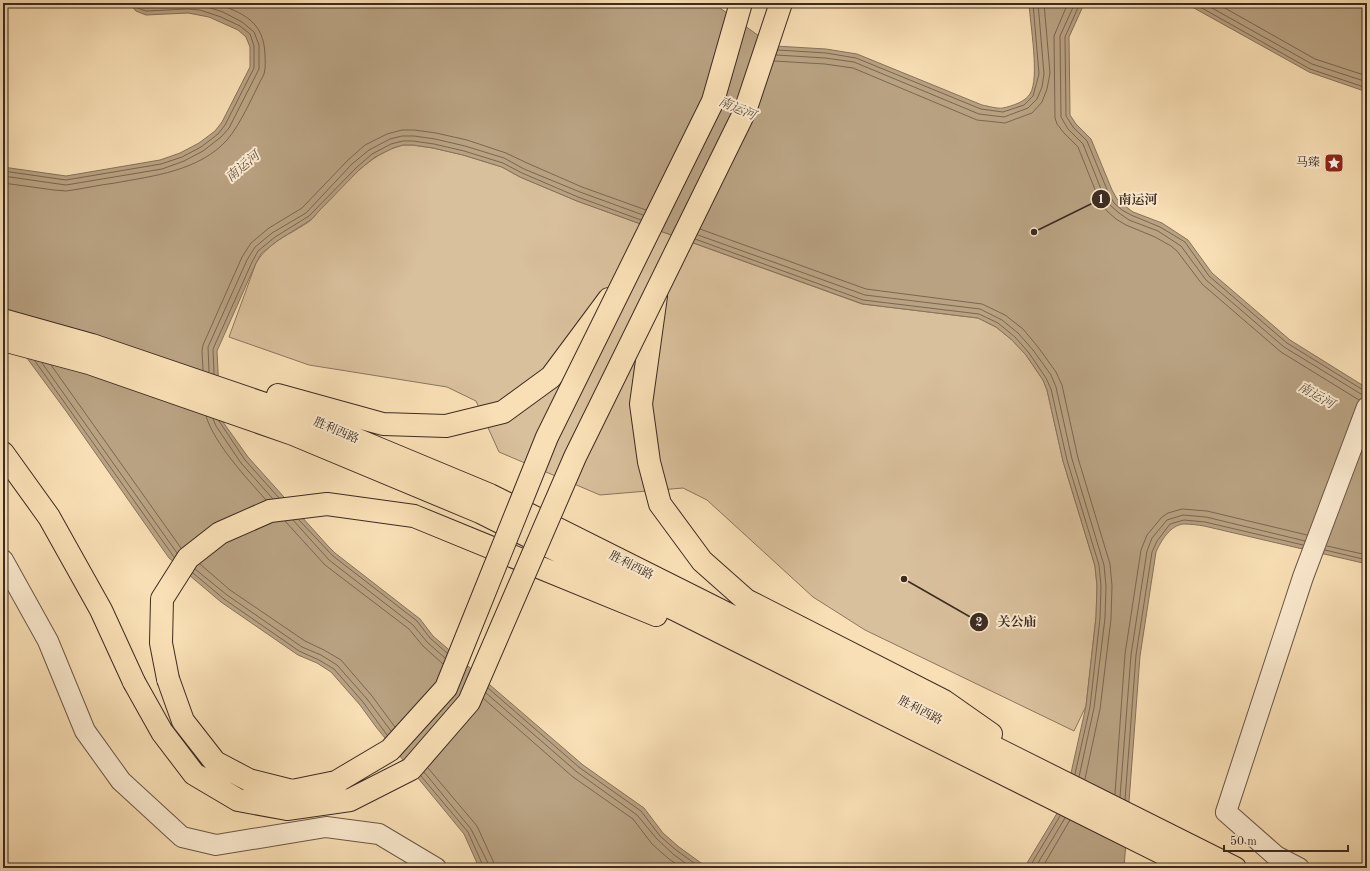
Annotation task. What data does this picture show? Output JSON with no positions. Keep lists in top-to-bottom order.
{
  "streets": {
    "main road": ["胜利西路"]
  },
  "water": ["南运河"],
  "places": {
    "place": ["马臻"],
    "other": ["南运河", "关公庙"]
  },
  "scale_bar": "50 m"
}
